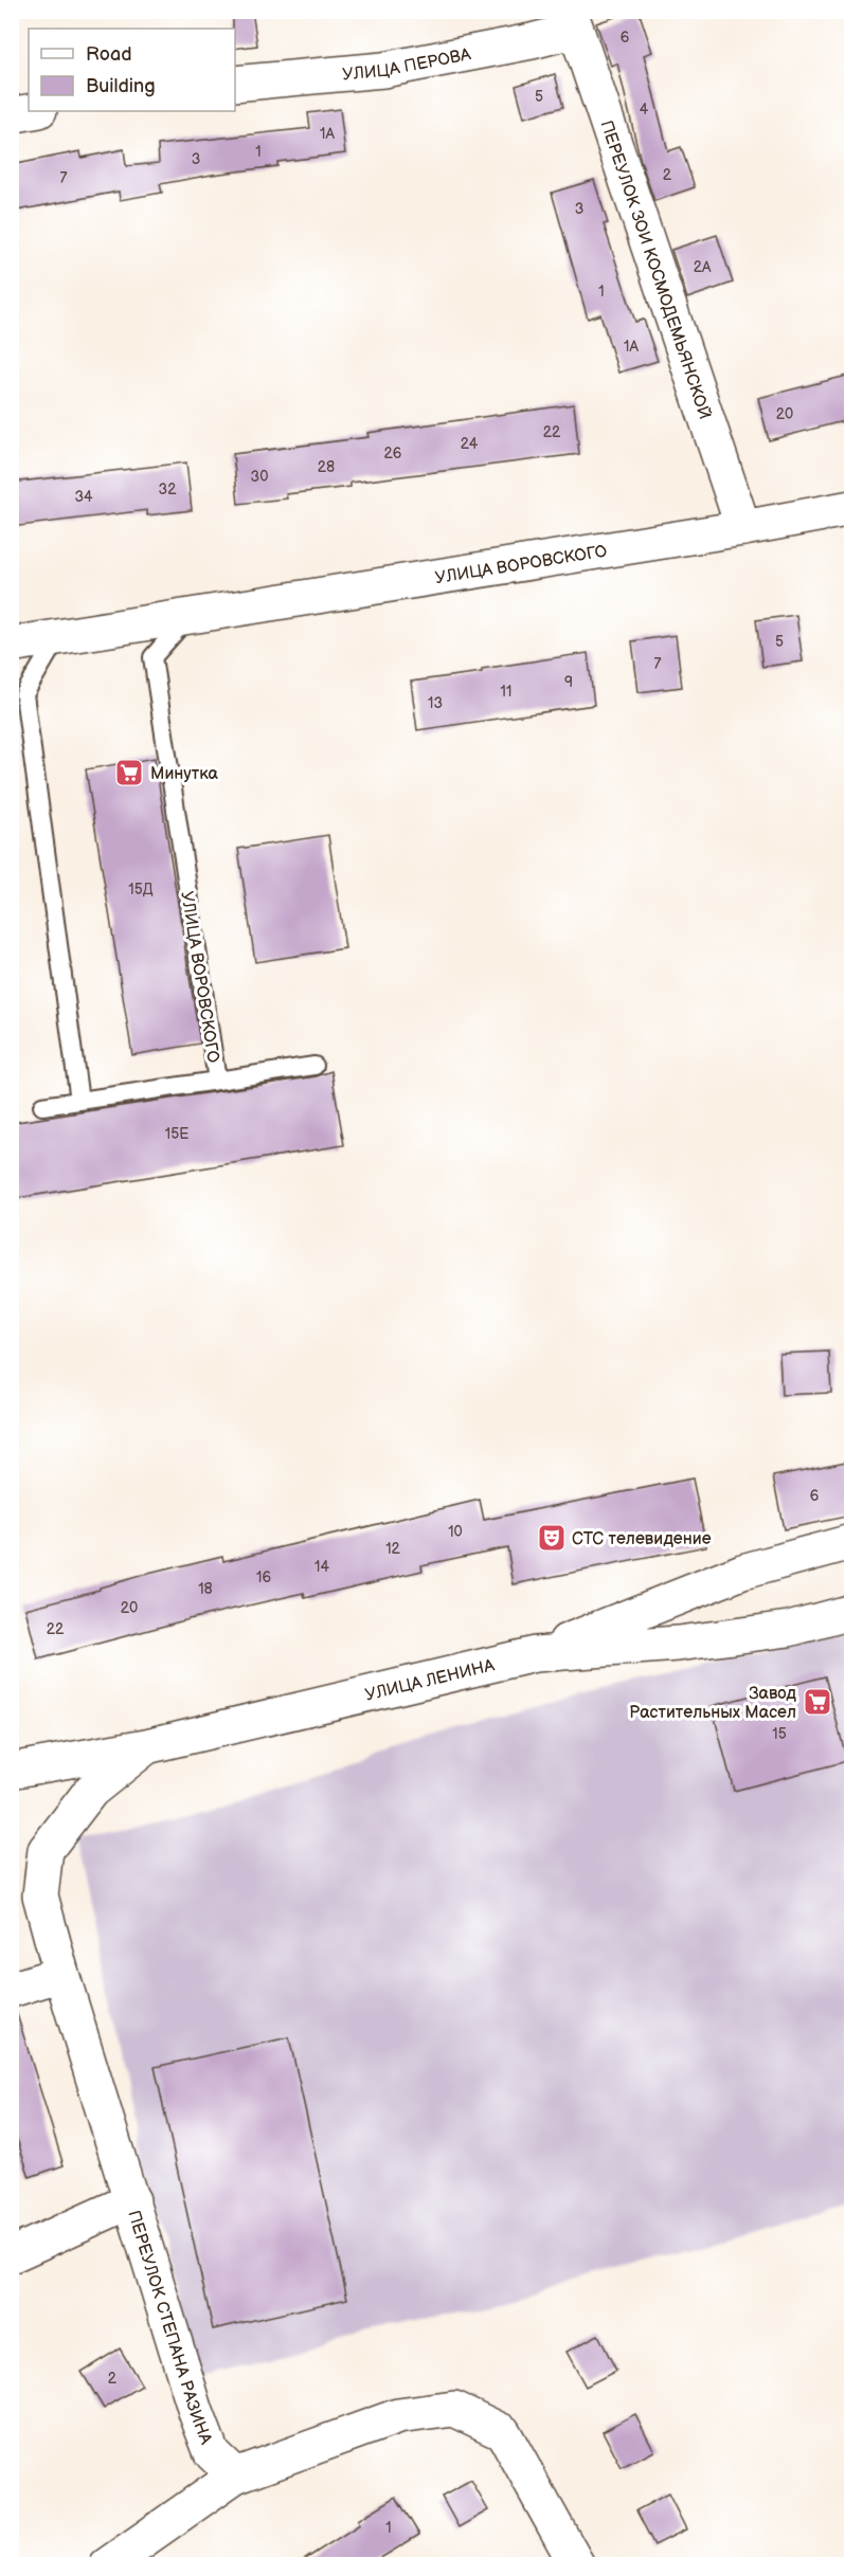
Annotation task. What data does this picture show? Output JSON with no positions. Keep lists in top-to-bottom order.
{
  "streets": {
    "street": [
      "УЛИЦА ПЕРОВА",
      "ПЕРЕУЛОК ЗОИ КОСМОДЕМЬЯНСКОЙ",
      "УЛИЦА ВОРОВСКОГО",
      "УЛИЦА ЛЕНИНА",
      "ПЕРЕУЛОК СТЕПАНА РАЗИНА"
    ]
  },
  "crossings": [
    ["УЛИЦА ПЕРОВА", "ПЕРЕУЛОК ЗОИ КОСМОДЕМЬЯНСКОЙ"],
    ["ПЕРЕУЛОК ЗОИ КОСМОДЕМЬЯНСКОЙ", "УЛИЦА ВОРОВСКОГО"],
    ["УЛИЦА ЛЕНИНА", "ПЕРЕУЛОК СТЕПАНА РАЗИНА"]
  ],
  "places": {
    "supermarket": ["Минутка", "Завод Растительных Масел"],
    "theatre": ["СТС телевидение"]
  },
  "house_numbers": [
    "6",
    "5",
    "4",
    "1А",
    "1",
    "3",
    "2",
    "7",
    "3",
    "2А",
    "1",
    "1А",
    "20",
    "22",
    "24",
    "26",
    "28",
    "30",
    "32",
    "34",
    "5",
    "7",
    "9",
    "11",
    "13",
    "15Д",
    "15Е",
    "6",
    "10",
    "12",
    "14",
    "16",
    "18",
    "20",
    "22",
    "15",
    "2",
    "1"
  ],
  "legend": ["Road", "Building"]
}
